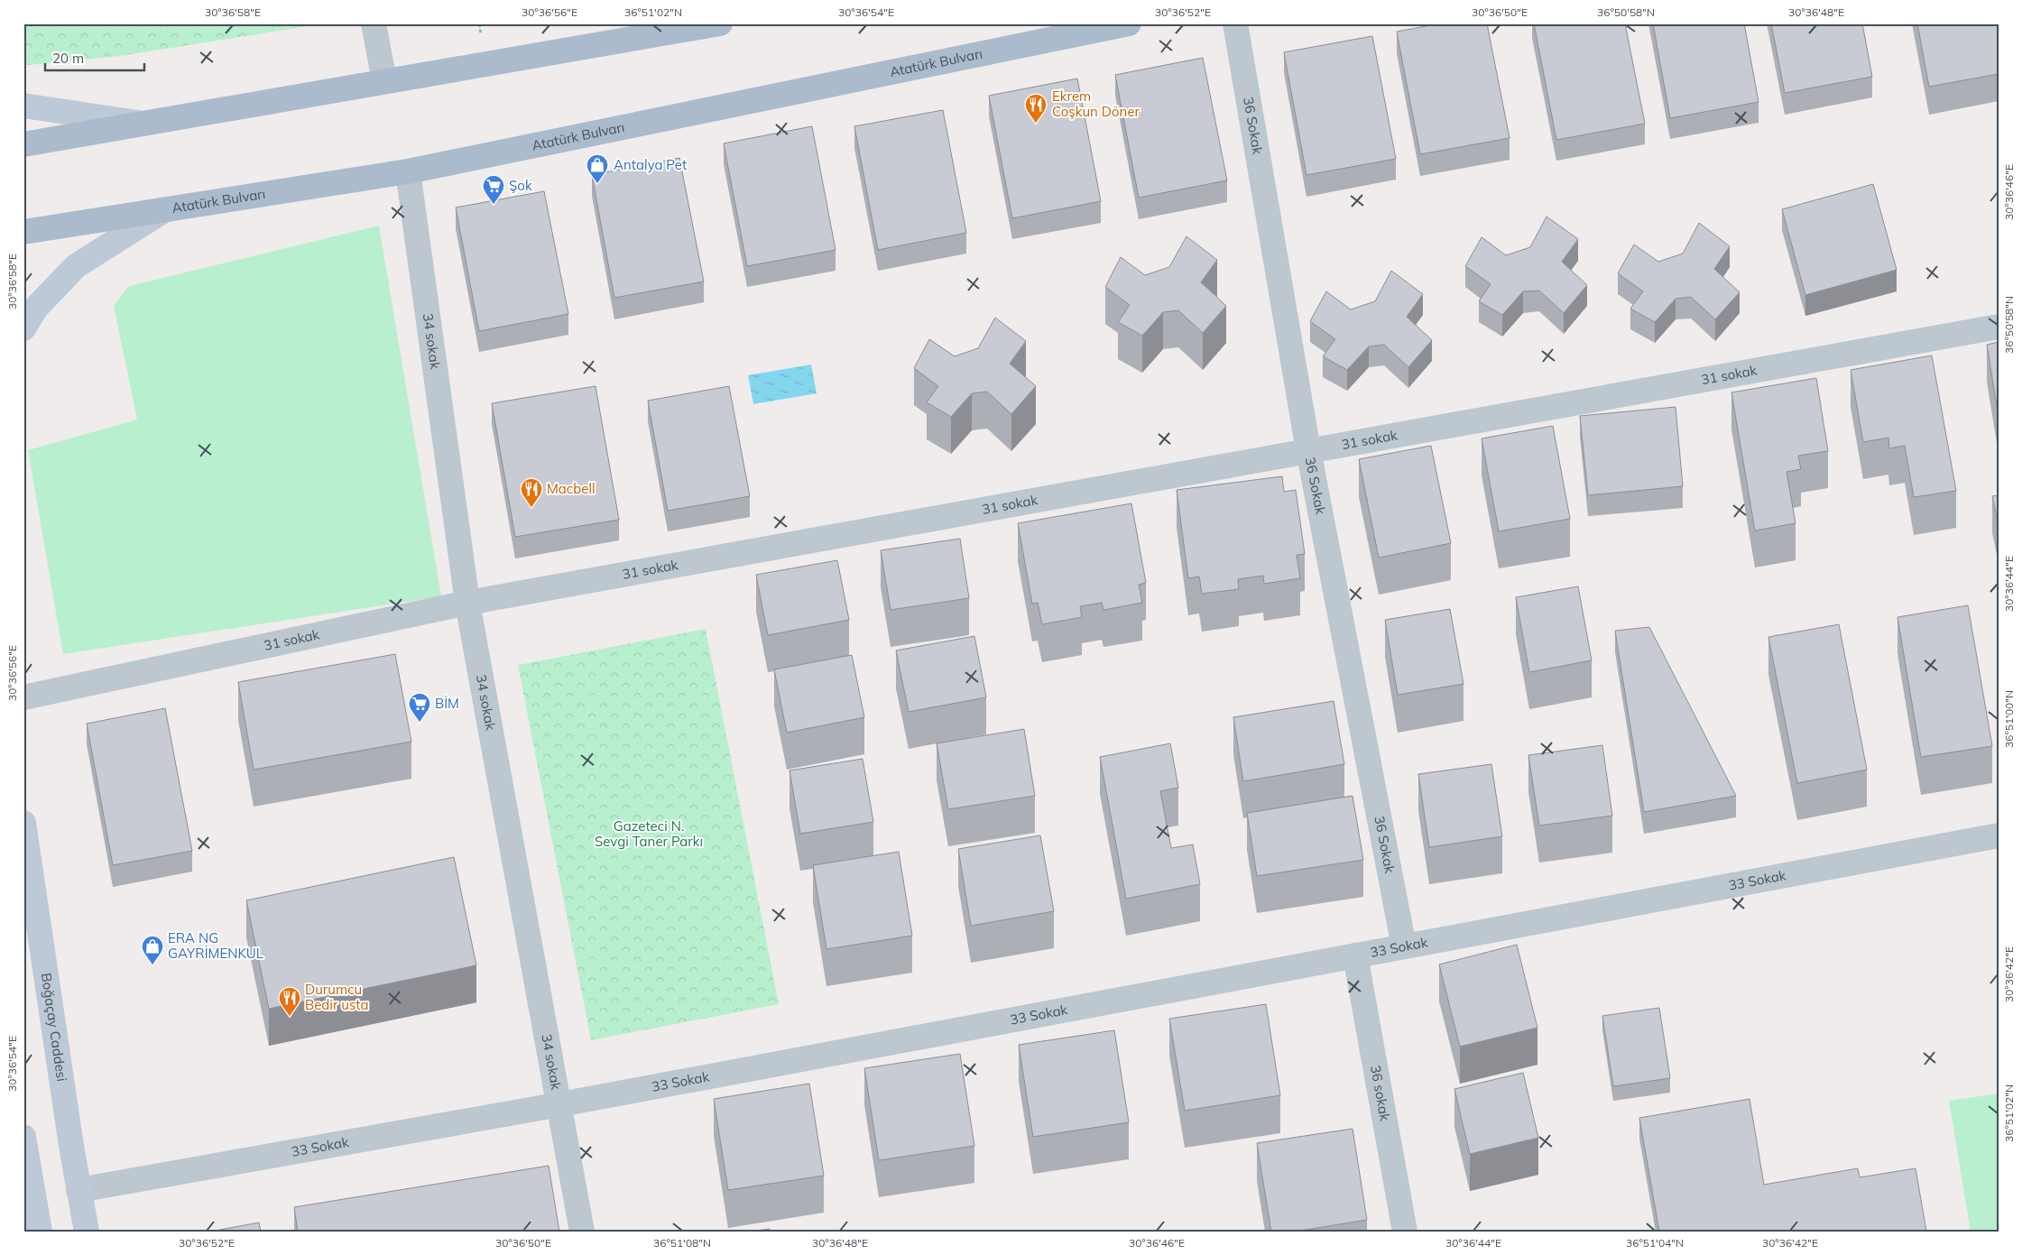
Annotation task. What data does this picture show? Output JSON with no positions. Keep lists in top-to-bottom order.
{
  "streets": {
    "main road": ["Atatürk Bulvarı", "Boğaçay Caddesi"],
    "street": [
      "36 Sokak",
      "34 sokak",
      "31 sokak",
      "33 Sokak",
      "36 sokak"
    ]
  },
  "crossings": [
    ["Atatürk Bulvarı", "34 sokak"],
    ["36 Sokak", "31 sokak"],
    ["36 Sokak", "33 Sokak"],
    ["34 sokak", "31 sokak"],
    ["34 sokak", "33 Sokak"],
    ["33 Sokak", "Boğaçay Caddesi"],
    ["33 Sokak", "36 sokak"]
  ],
  "parks": ["Gazeteci N. Sevgi Taner Parkı"],
  "places": {
    "restaurant": ["Ekrem Coşkun Döner", "Macbell", "Durumcu Bedir usta"],
    "shop": ["Antalya Pet", "ERA NG GAYRİMENKUL"],
    "supermarket": ["Şok", "BİM"]
  },
  "scale_bar": "20 m",
  "coordinates": [
    "30°36'58\"E",
    "30°36'56\"E",
    "36°51'02\"N",
    "30°36'54\"E",
    "30°36'52\"E",
    "30°36'50\"E",
    "36°50'58\"N",
    "30°36'48\"E",
    "30°36'46\"E",
    "30°36'44\"E",
    "36°51'00\"N",
    "30°36'42\"E",
    "36°51'08\"N",
    "36°51'04\"N"
  ]
}
